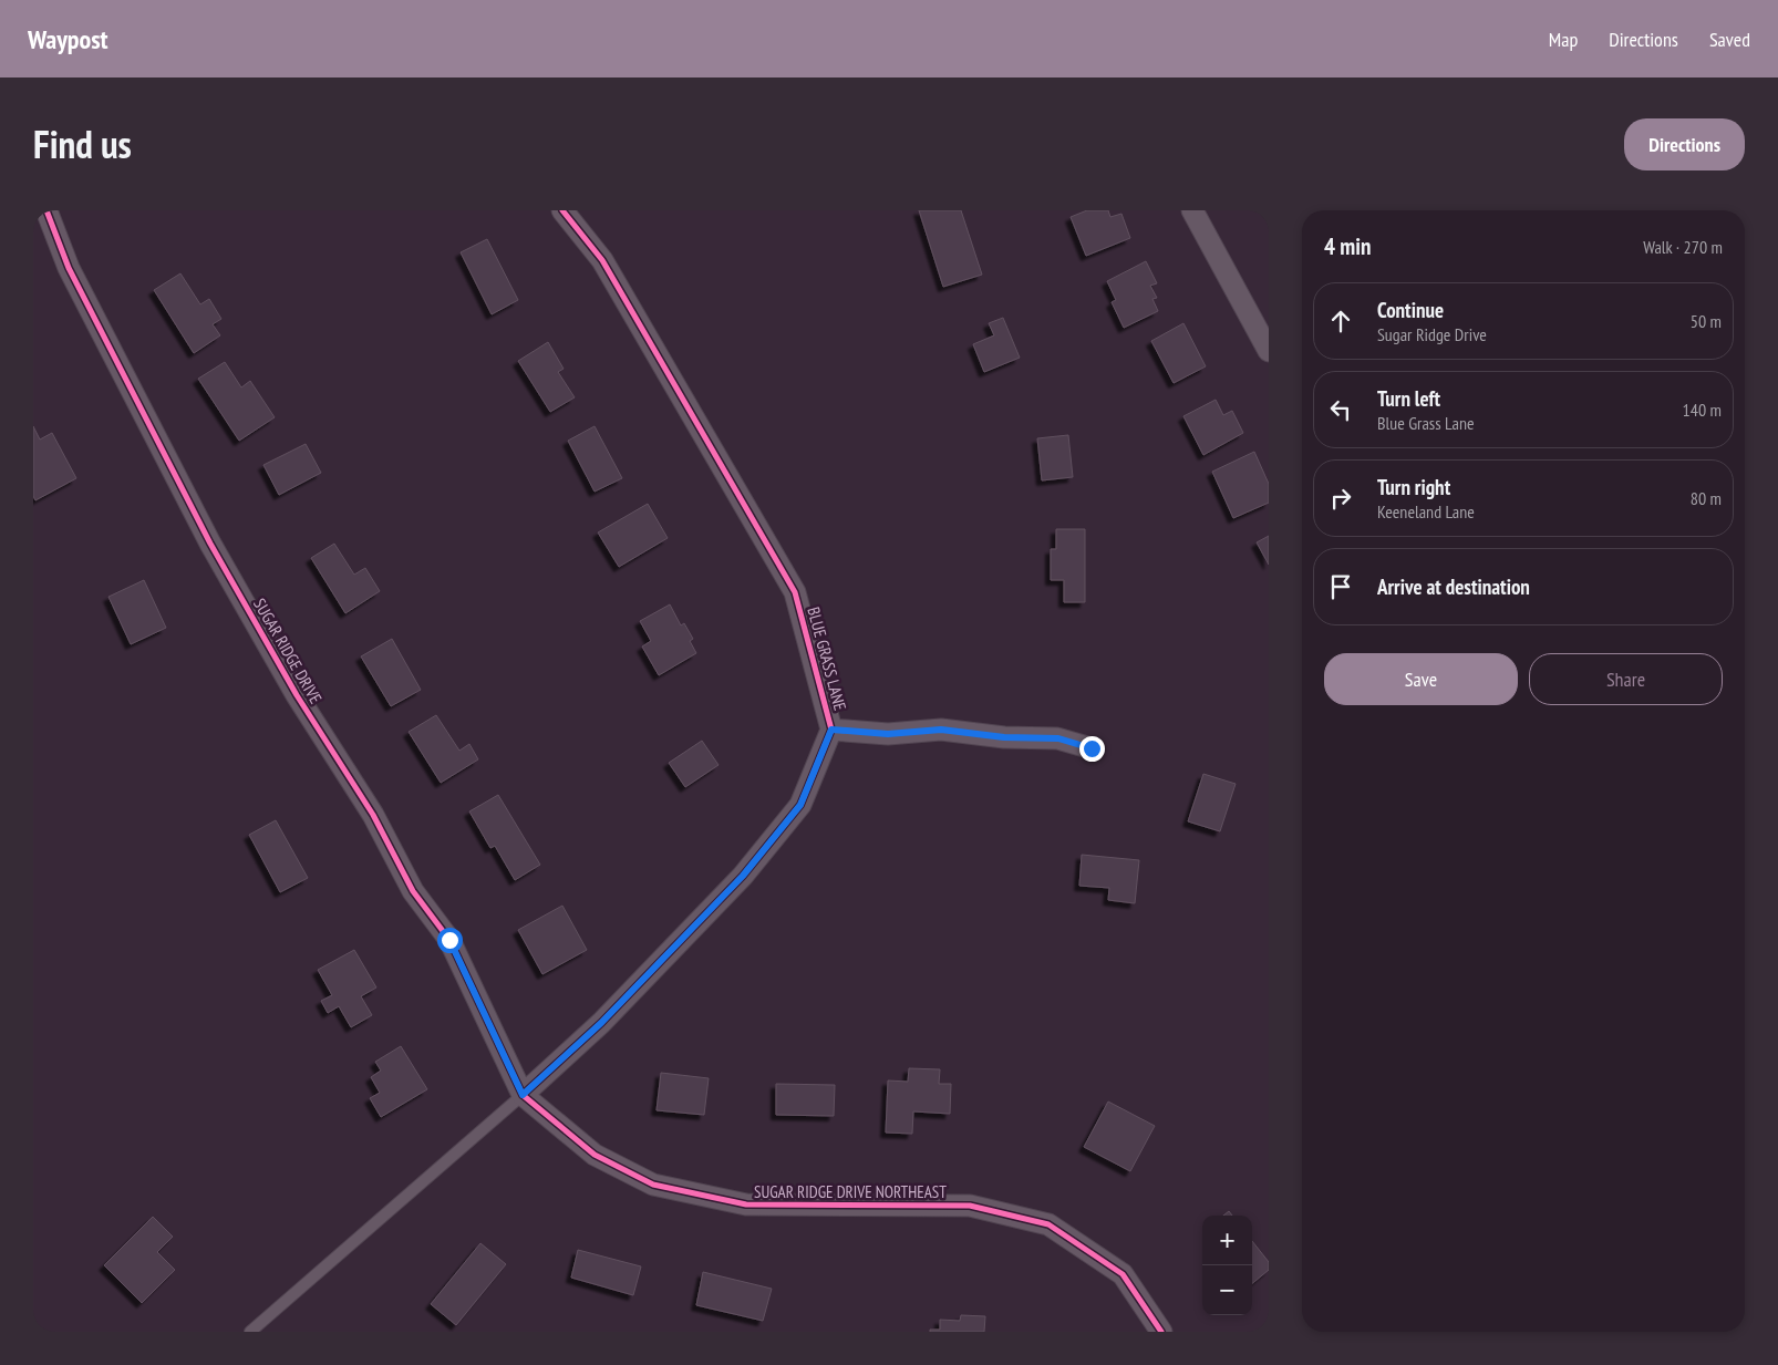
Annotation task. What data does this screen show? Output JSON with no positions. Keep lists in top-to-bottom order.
{
  "streets": {
    "street": ["SUGAR RIDGE DRIVE", "BLUE GRASS LANE", "SUGAR RIDGE DRIVE NORTHEAST"]
  },
  "crossings": [
    ["SUGAR RIDGE DRIVE", "BLUE GRASS LANE"],
    ["SUGAR RIDGE DRIVE", "SUGAR RIDGE DRIVE NORTHEAST"],
    ["BLUE GRASS LANE", "SUGAR RIDGE DRIVE NORTHEAST"]
  ],
  "page": {
    "header": "Waypost",
    "nav": ["Map", "Directions", "Saved"],
    "title": "Find us",
    "buttons": [
      "Directions",
      ["Save", "Share"]
    ],
    "heading": ["4 min", "Walk · 270 m"],
    "list": [
      ["Continue", "Sugar Ridge Drive", "50 m"],
      ["Turn left", "Blue Grass Lane", "140 m"],
      ["Turn right", "Keeneland Lane", "80 m"],
      "Arrive at destination"
    ],
    "map_buttons": ["+", "−"]
  }
}
